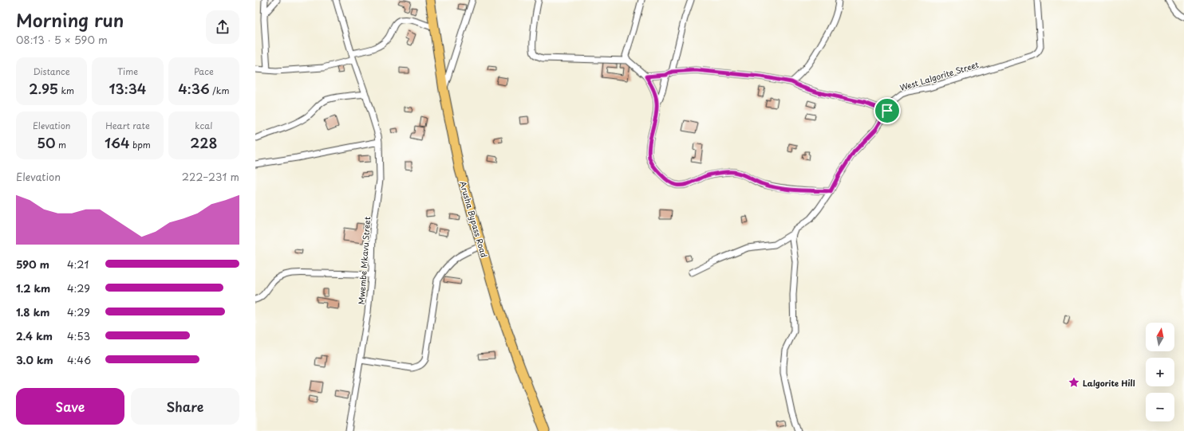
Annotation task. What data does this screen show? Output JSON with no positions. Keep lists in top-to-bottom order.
{
  "streets": {
    "main road": ["Arusha Bypass Road"],
    "street": ["West Lalgorite Street", "Mwembe Mkavu Street"]
  },
  "places": {
    "place": ["Lalgorite Hill"]
  },
  "north": "top",
  "page": {
    "heading": ["Morning run", "08:13 · 5 × 590 m"],
    "stats": [
      ["Distance", "2.95 km"],
      ["Time", "13:34"],
      ["Pace", "4:36 /km"],
      ["Elevation", "50 m"],
      ["Heart rate", "164 bpm"],
      ["kcal", "228"]
    ],
    "chart": ["Elevation", "222–231 m"],
    "list": [
      {
        "name": "590 m",
        "note": "4:21"
      },
      {
        "name": "1.2 km",
        "note": "4:29"
      },
      {
        "name": "1.8 km",
        "note": "4:29"
      },
      {
        "name": "2.4 km",
        "note": "4:53"
      },
      {
        "name": "3.0 km",
        "note": "4:46"
      }
    ],
    "map_buttons": ["+", "−"],
    "buttons": ["Save", "Share"]
  }
}
